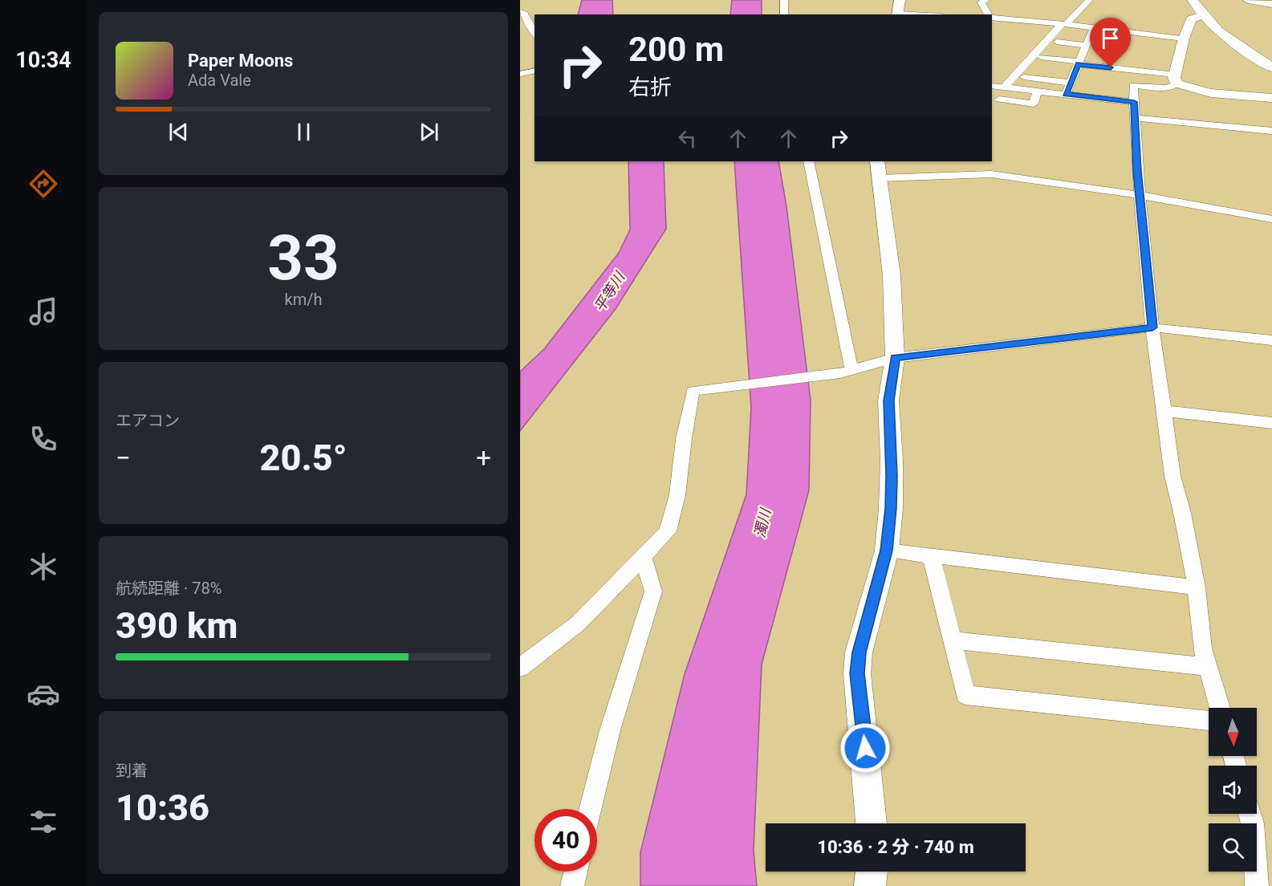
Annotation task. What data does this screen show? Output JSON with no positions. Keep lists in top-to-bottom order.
{
  "water": ["平等川", "濁川"],
  "north": "bottom",
  "page": {
    "tabs": "10:34",
    "turn": ["200 m", "右折"],
    "song": ["Paper Moons", "Ada Vale"],
    "tile": [
      ["33", "km/h"],
      "エアコン",
      ["航続距離 · 78%", "390 km"],
      ["到着", "10:36"]
    ],
    "heat": ["−", "20.5°", "+"],
    "limit": "40",
    "trip": "10:36 · 2 分 · 740 m"
  }
}
